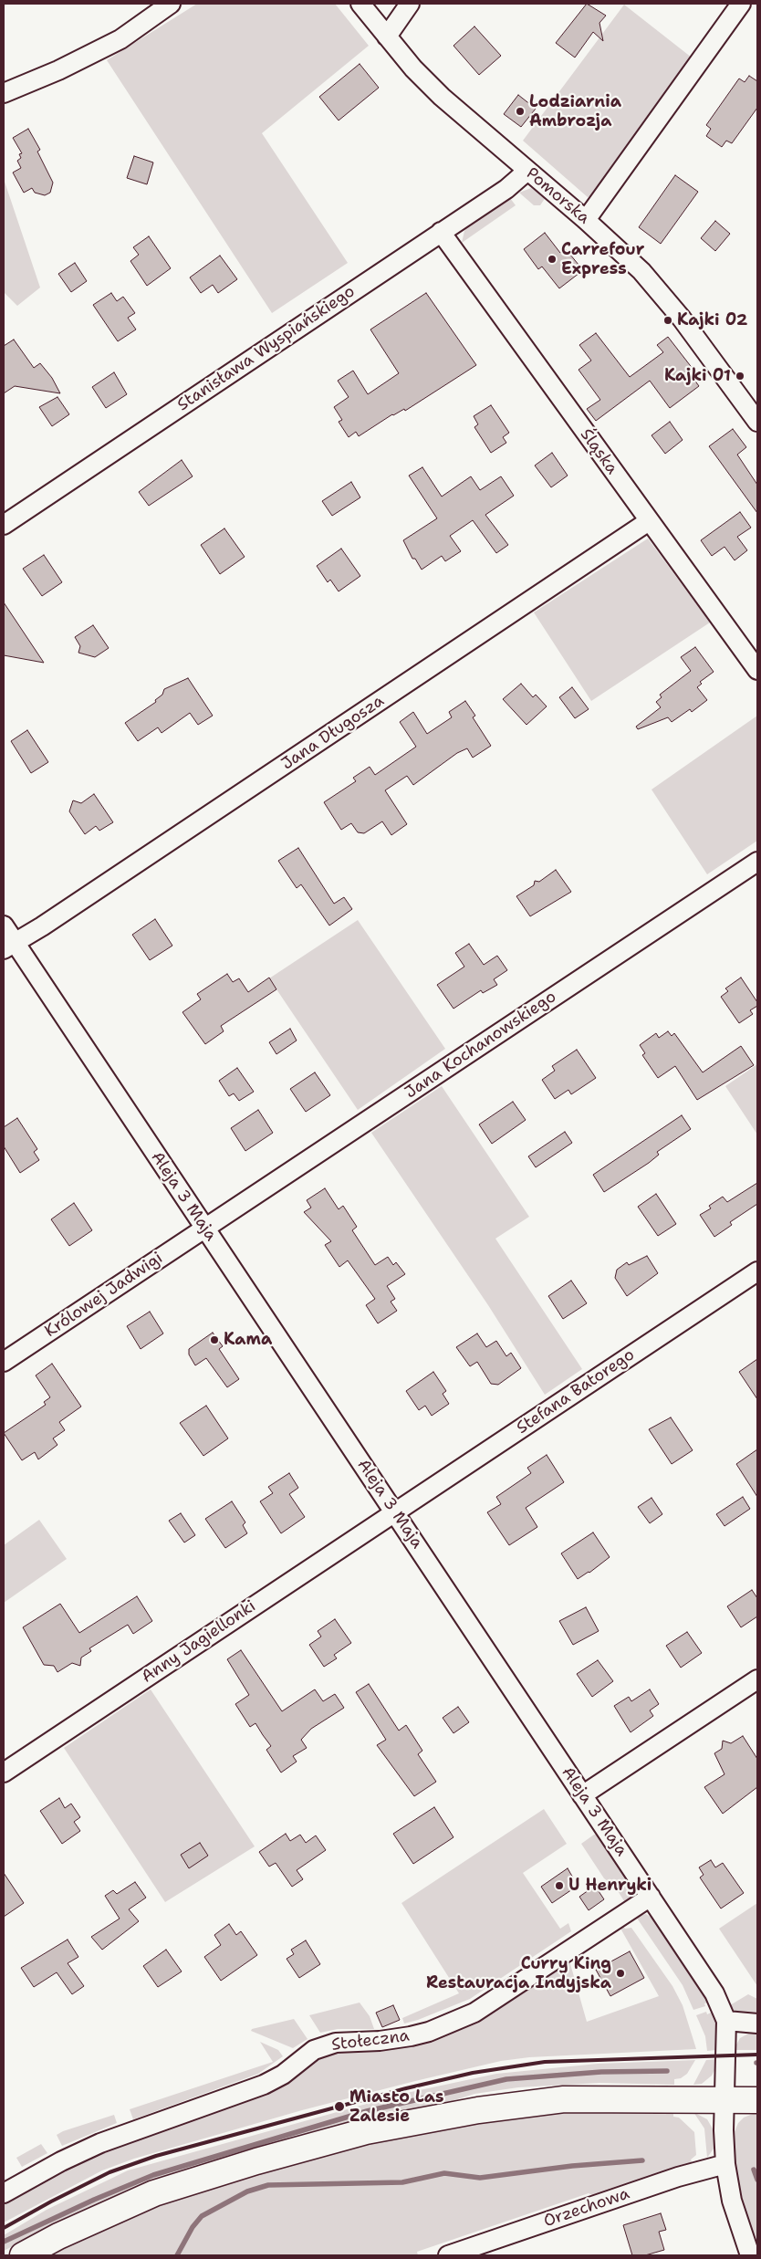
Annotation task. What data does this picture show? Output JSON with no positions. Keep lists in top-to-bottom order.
{
  "streets": {
    "street": [
      "Pomorska",
      "Stanisława Wyspiańskiego",
      "Śląska",
      "Jana Długosza",
      "Jana Kochanowskiego",
      "Aleja 3 Maja",
      "Królowej Jadwigi",
      "Stefana Batorego",
      "Anny Jagiellonki",
      "Stołeczna",
      "Orzechowa"
    ]
  },
  "crossings": [
    ["Pomorska", "Stanisława Wyspiańskiego"],
    ["Stanisława Wyspiańskiego", "Śląska"],
    ["Śląska", "Jana Długosza"],
    ["Jana Długosza", "Aleja 3 Maja"],
    ["Jana Kochanowskiego", "Aleja 3 Maja"],
    ["Jana Kochanowskiego", "Królowej Jadwigi"],
    ["Aleja 3 Maja", "Królowej Jadwigi"],
    ["Aleja 3 Maja", "Stefana Batorego"],
    ["Aleja 3 Maja", "Anny Jagiellonki"],
    ["Aleja 3 Maja", "Stołeczna"],
    ["Aleja 3 Maja", "Orzechowa"],
    ["Stefana Batorego", "Anny Jagiellonki"]
  ],
  "places": [
    "Lodziarnia Ambrozja",
    "Carrefour Express",
    "Kajki 02",
    "Kajki 01",
    "Kama",
    "U Henryki",
    "Curry King Restauracja Indyjska",
    "Miasto Las Zalesie"
  ]
}
